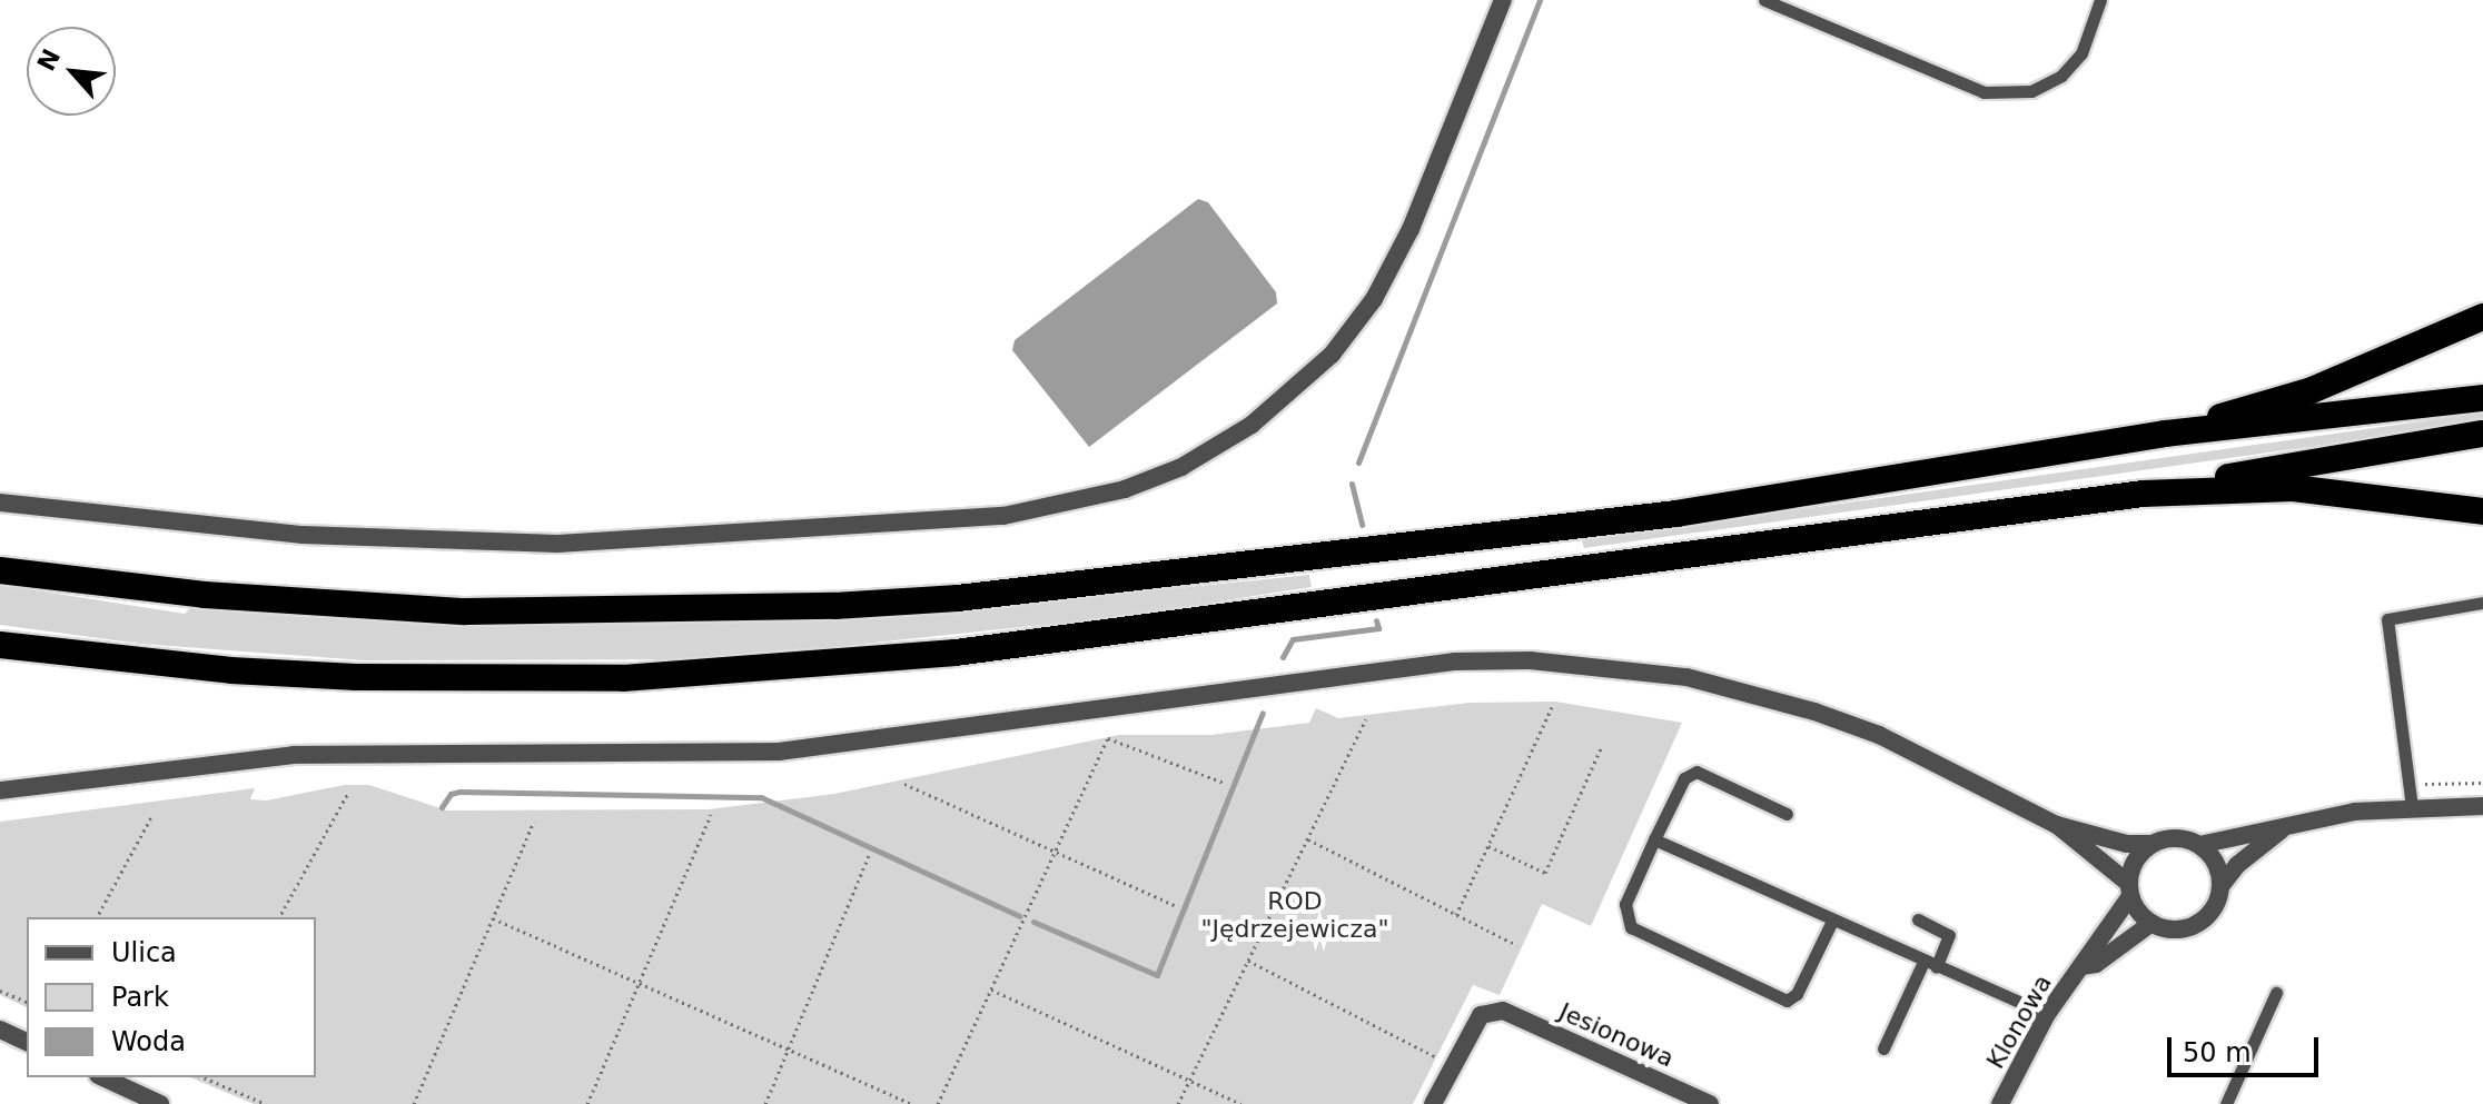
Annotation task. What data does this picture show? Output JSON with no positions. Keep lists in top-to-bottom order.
{
  "streets": {
    "street": ["Klonowa", "Jesionowa"]
  },
  "parks": ["ROD \"Jędrzejewicza\""],
  "legend": ["Ulica", "Park", "Woda"],
  "scale_bar": "50 m",
  "north": "top left"
}
